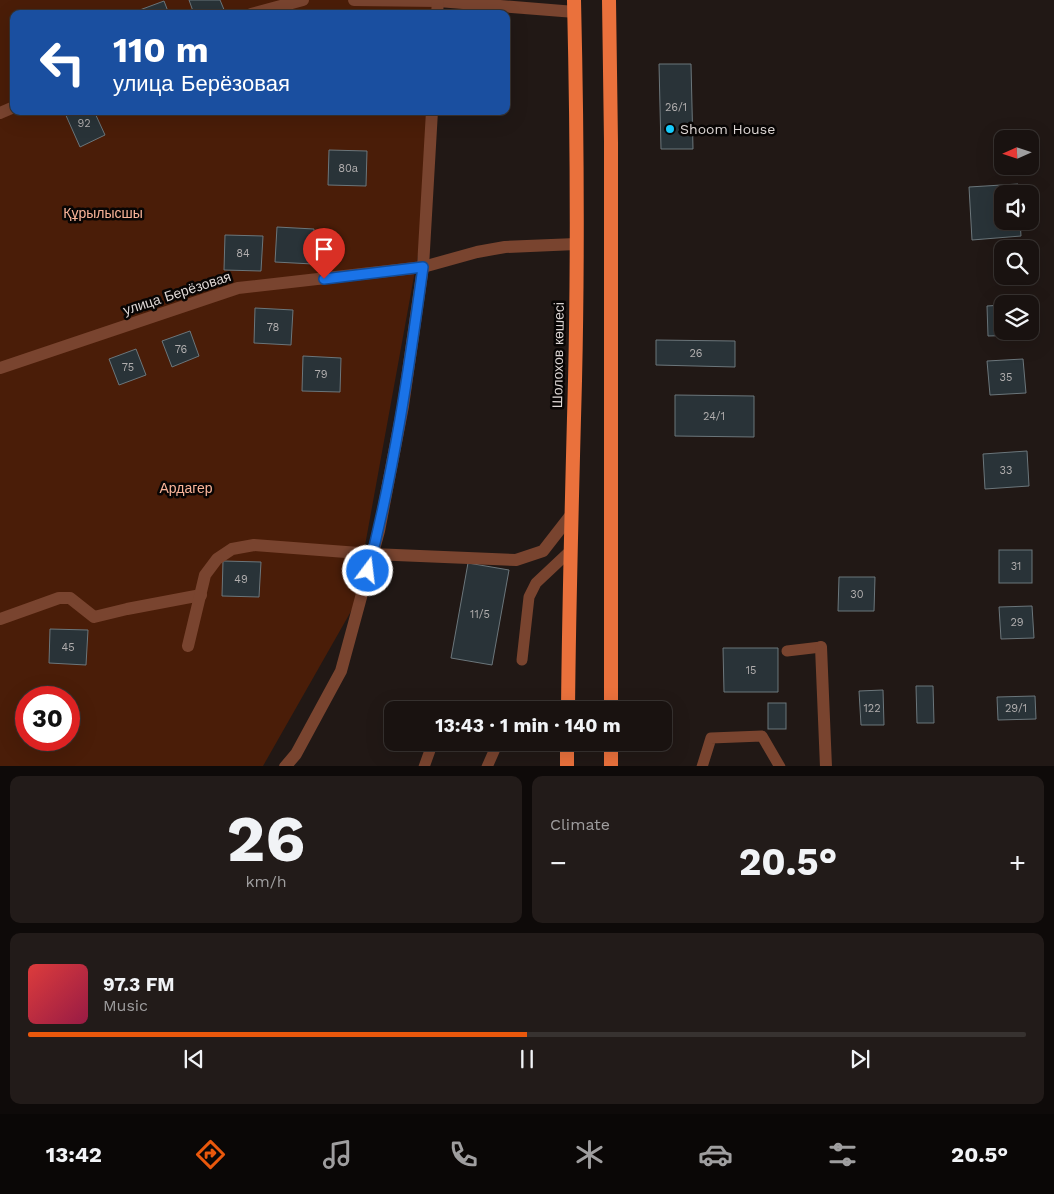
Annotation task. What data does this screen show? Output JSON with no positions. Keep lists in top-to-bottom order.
{
  "streets": {
    "highway": ["Шолохов көшесі"],
    "street": ["улица Берёзовая"]
  },
  "crossings": [
    ["улица Берёзовая", "Шолохов көшесі"]
  ],
  "parks": ["Құрылысшы", "Ардагер"],
  "places": ["Shoom House"],
  "house_numbers": [
    "26/1",
    "92",
    "80а",
    "84",
    "78",
    "76",
    "26",
    "75",
    "79",
    "35",
    "24/1",
    "33",
    "31",
    "49",
    "30",
    "11/5",
    "29",
    "45",
    "15",
    "122",
    "29/1"
  ],
  "north": "left",
  "page": {
    "turn": ["110 m", "улица Берёзовая"],
    "limit": "30",
    "trip": "13:43 · 1 min · 140 m",
    "tile": [
      ["26", "km/h"],
      "Climate"
    ],
    "heat": ["−", "20.5°", "+"],
    "song": ["97.3 FM", "Music"],
    "tabs": ["13:42", "20.5°"]
  }
}
